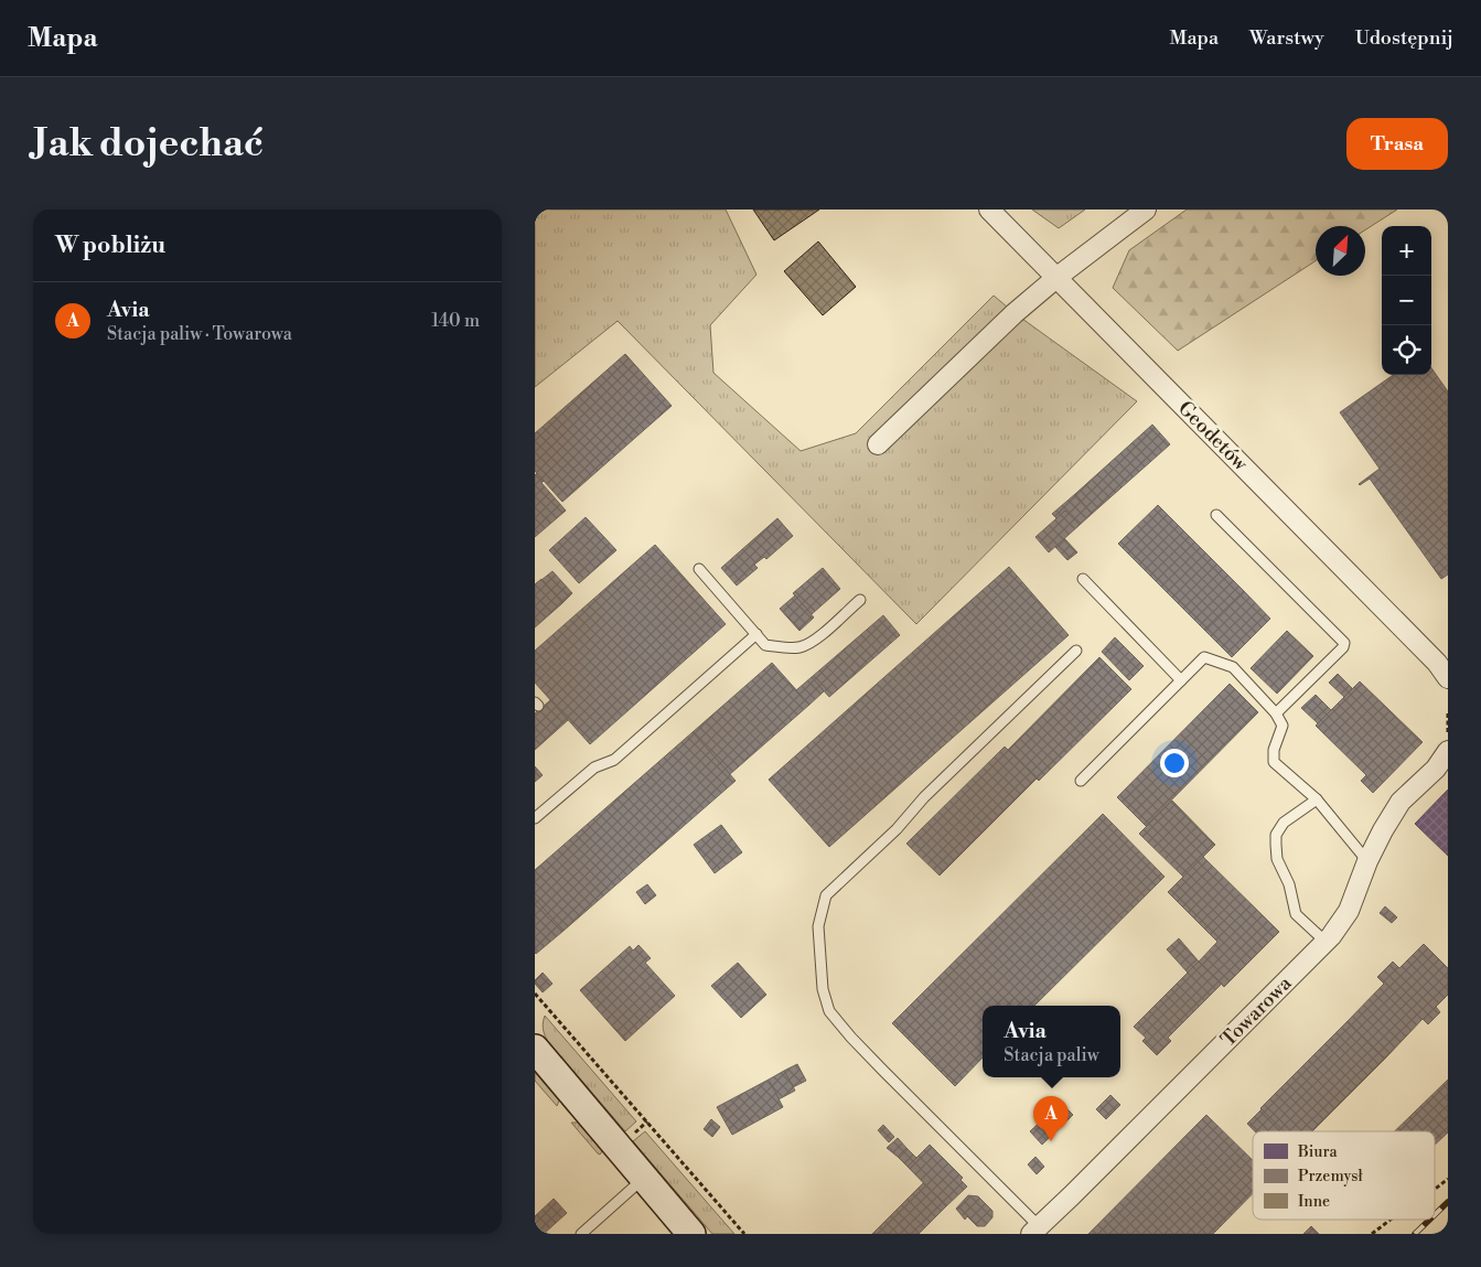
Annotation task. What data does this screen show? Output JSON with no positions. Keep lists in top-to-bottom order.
{
  "streets": {
    "street": ["Geodetów", "Towarowa"]
  },
  "legend": ["Biura", "Przemysł", "Inne"],
  "north": "top right",
  "page": {
    "header": "Mapa",
    "nav": ["Mapa", "Warstwy", "Udostępnij"],
    "buttons": "Trasa",
    "title": "Jak dojechać",
    "heading": "W pobliżu",
    "map_buttons": ["+", "−"],
    "list": [
      {
        "mark": "A",
        "name": "Avia",
        "note": "Stacja paliw · Towarowa",
        "value": "140 m"
      }
    ],
    "popup": ["Avia", "Stacja paliw"],
    "pins": "A"
  }
}
